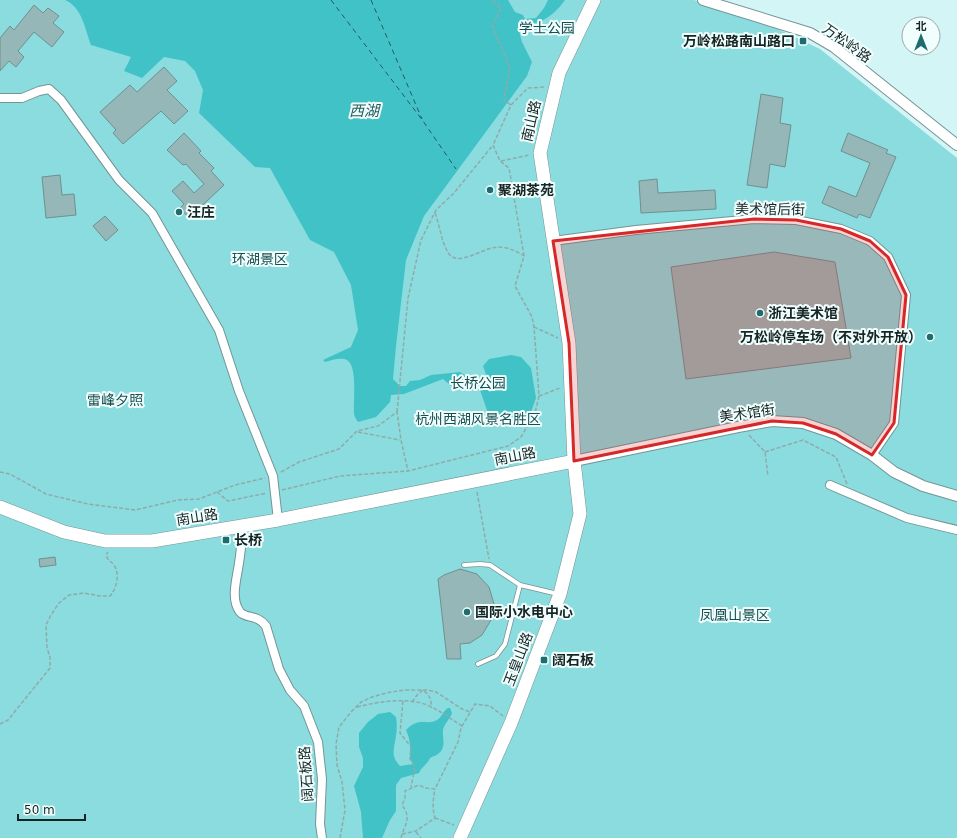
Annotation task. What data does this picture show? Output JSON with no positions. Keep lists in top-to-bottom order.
{
  "streets": {
    "main road": ["南山路", "玉皇山路"],
    "street": [
      "万松岭路",
      "美术馆后街",
      "美术馆街",
      "阔石板路"
    ]
  },
  "crossings": [
    ["南山路", "美术馆后街"],
    ["南山路", "美术馆街"],
    ["南山路", "玉皇山路"],
    ["南山路", "阔石板路"],
    ["美术馆后街", "美术馆街"],
    ["美术馆街", "玉皇山路"]
  ],
  "water": ["西湖"],
  "parks": [
    "学士公园",
    "环湖景区",
    "长桥公园",
    "雷峰夕照",
    "杭州西湖风景名胜区",
    "凤凰山景区"
  ],
  "places": {
    "transit": ["万岭松路南山路口", "长桥", "阔石板"],
    "other": [
      "聚湖茶苑",
      "汪庄",
      "浙江美术馆",
      "万松岭停车场（不对外开放）",
      "国际小水电中心"
    ]
  },
  "scale_bar": "50 m",
  "north": "top"
}
